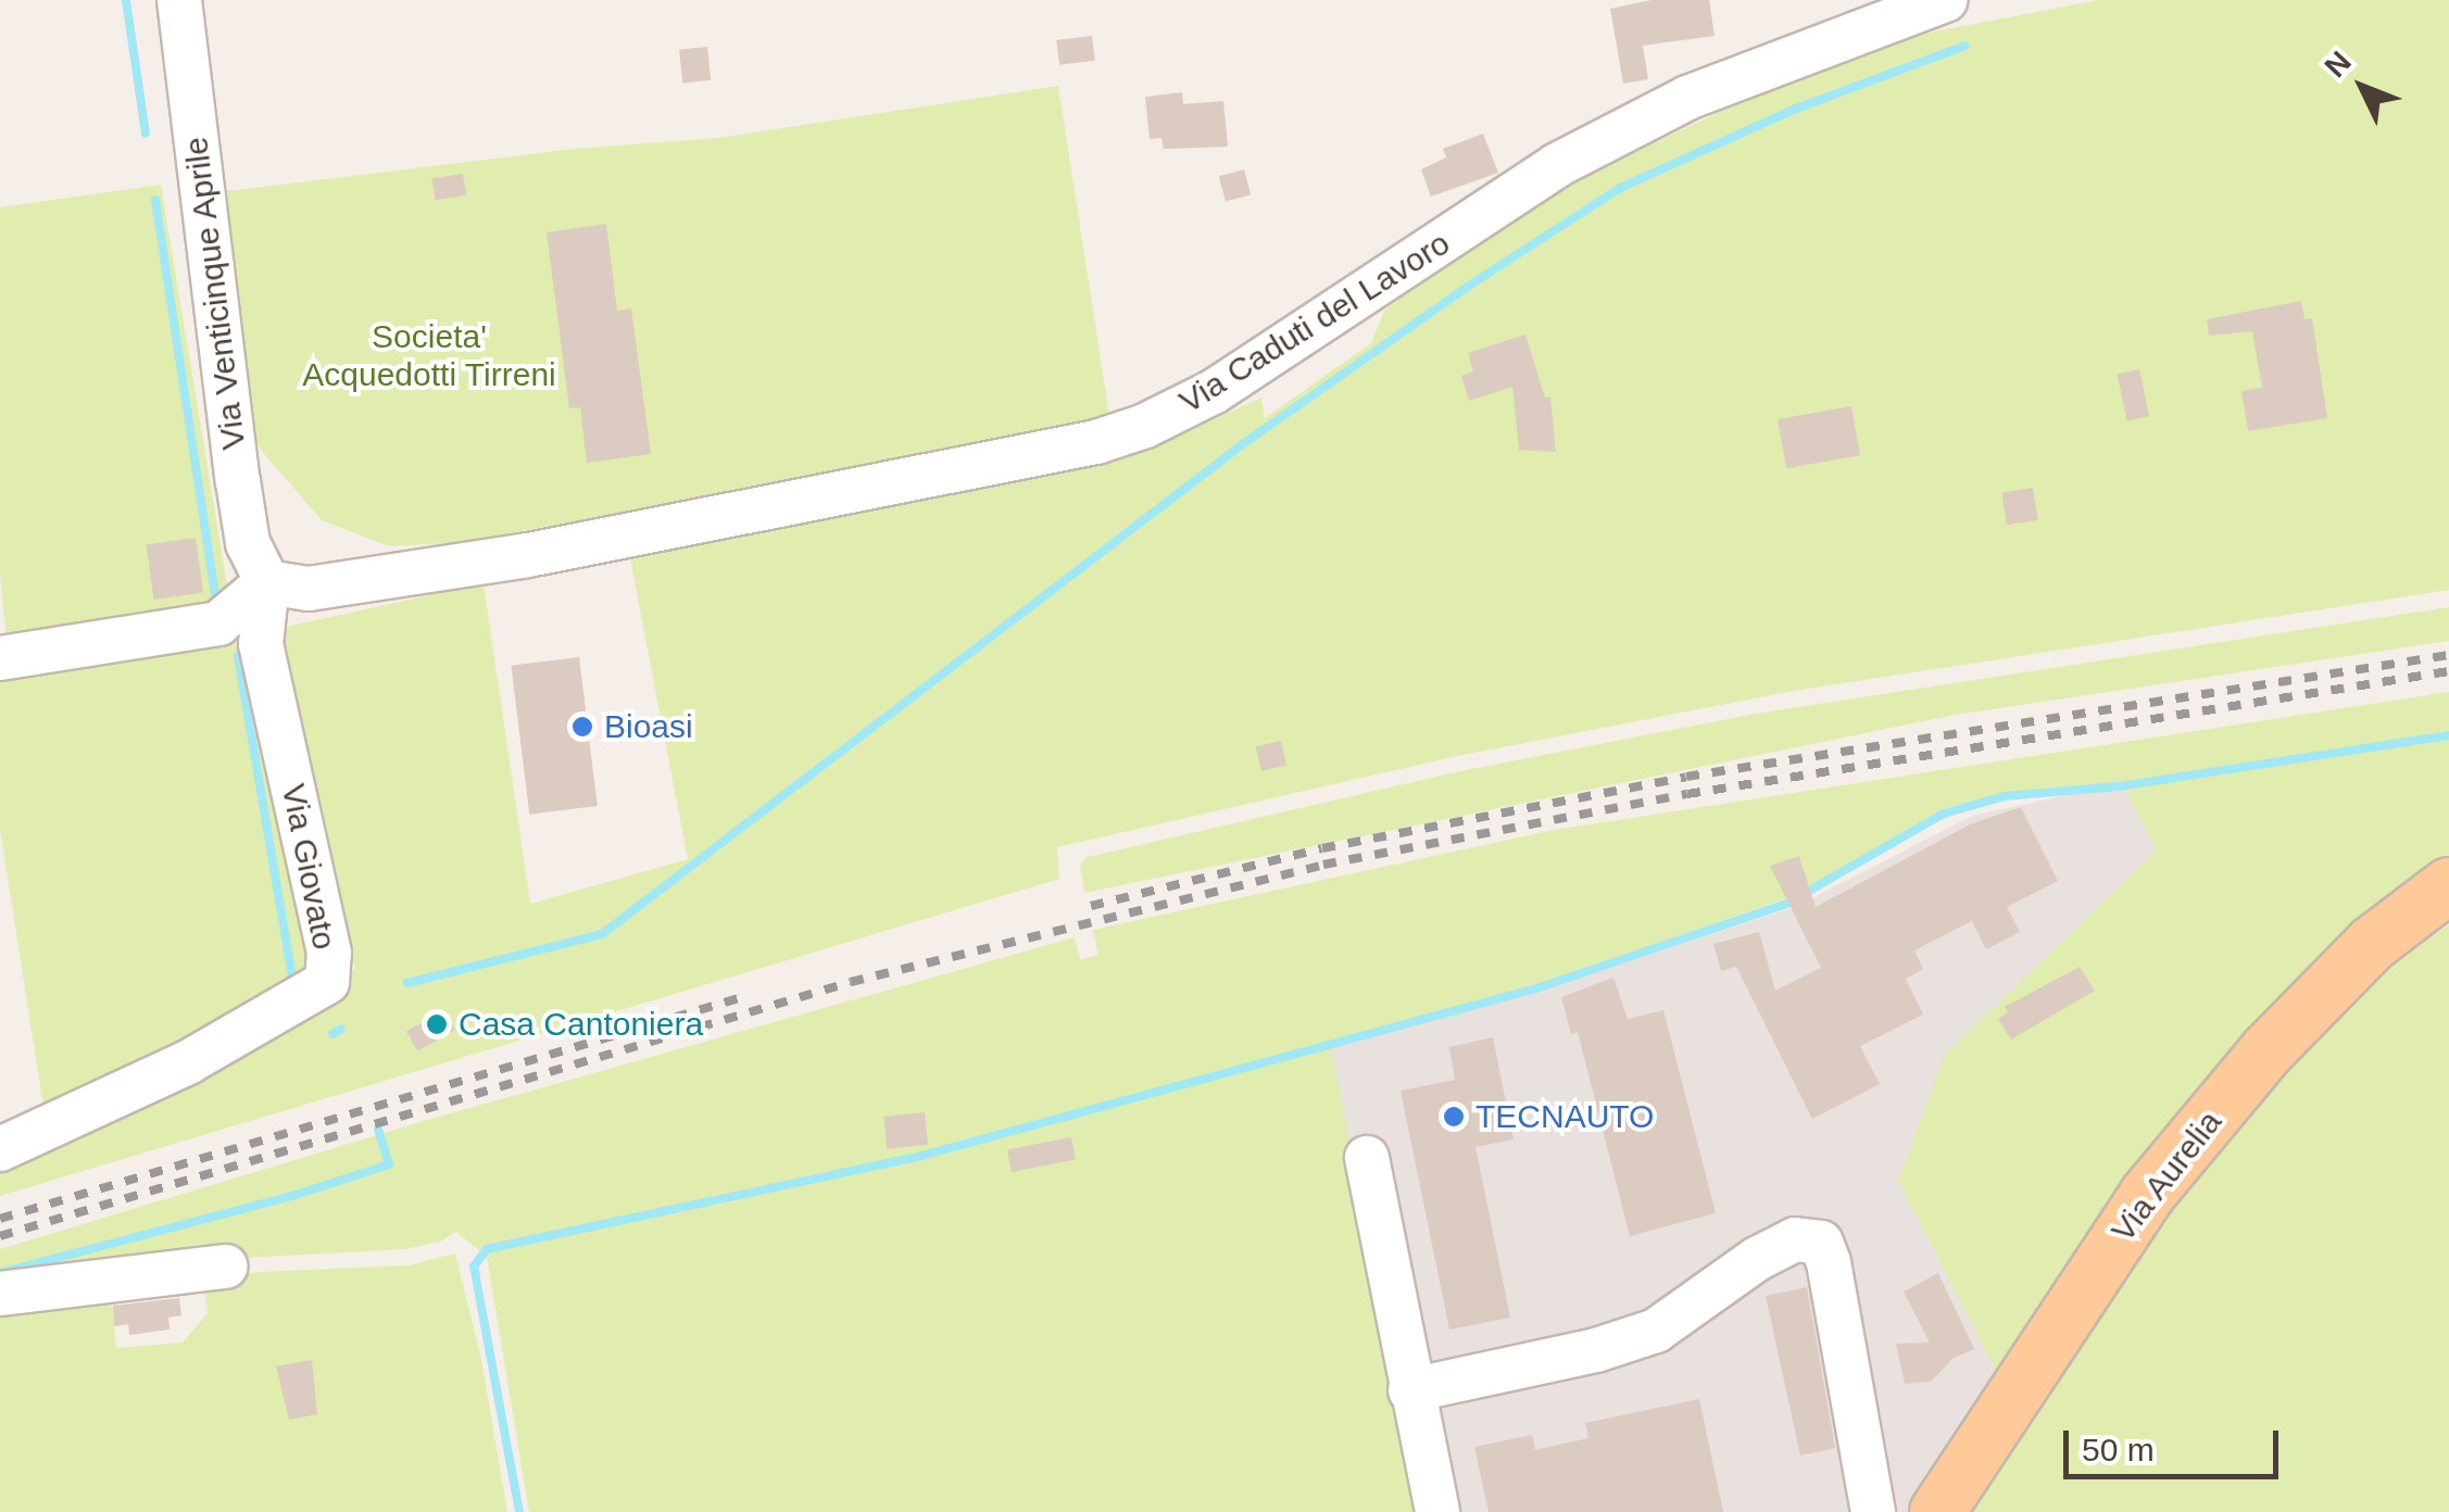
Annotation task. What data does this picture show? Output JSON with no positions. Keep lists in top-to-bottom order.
{
  "streets": {
    "main road": ["Via Aurelia"],
    "street": ["Via Venticinque Aprile", "Via Caduti del Lavoro", "Via Giovato"]
  },
  "crossings": [
    ["Via Venticinque Aprile", "Via Caduti del Lavoro"],
    ["Via Venticinque Aprile", "Via Giovato"],
    ["Via Caduti del Lavoro", "Via Giovato"]
  ],
  "parks": ["Societa' Acquedotti Tirreni"],
  "places": ["Bioasi", "Casa Cantoniera", "TECNAUTO"],
  "scale_bar": "50 m",
  "north": "top left"
}
